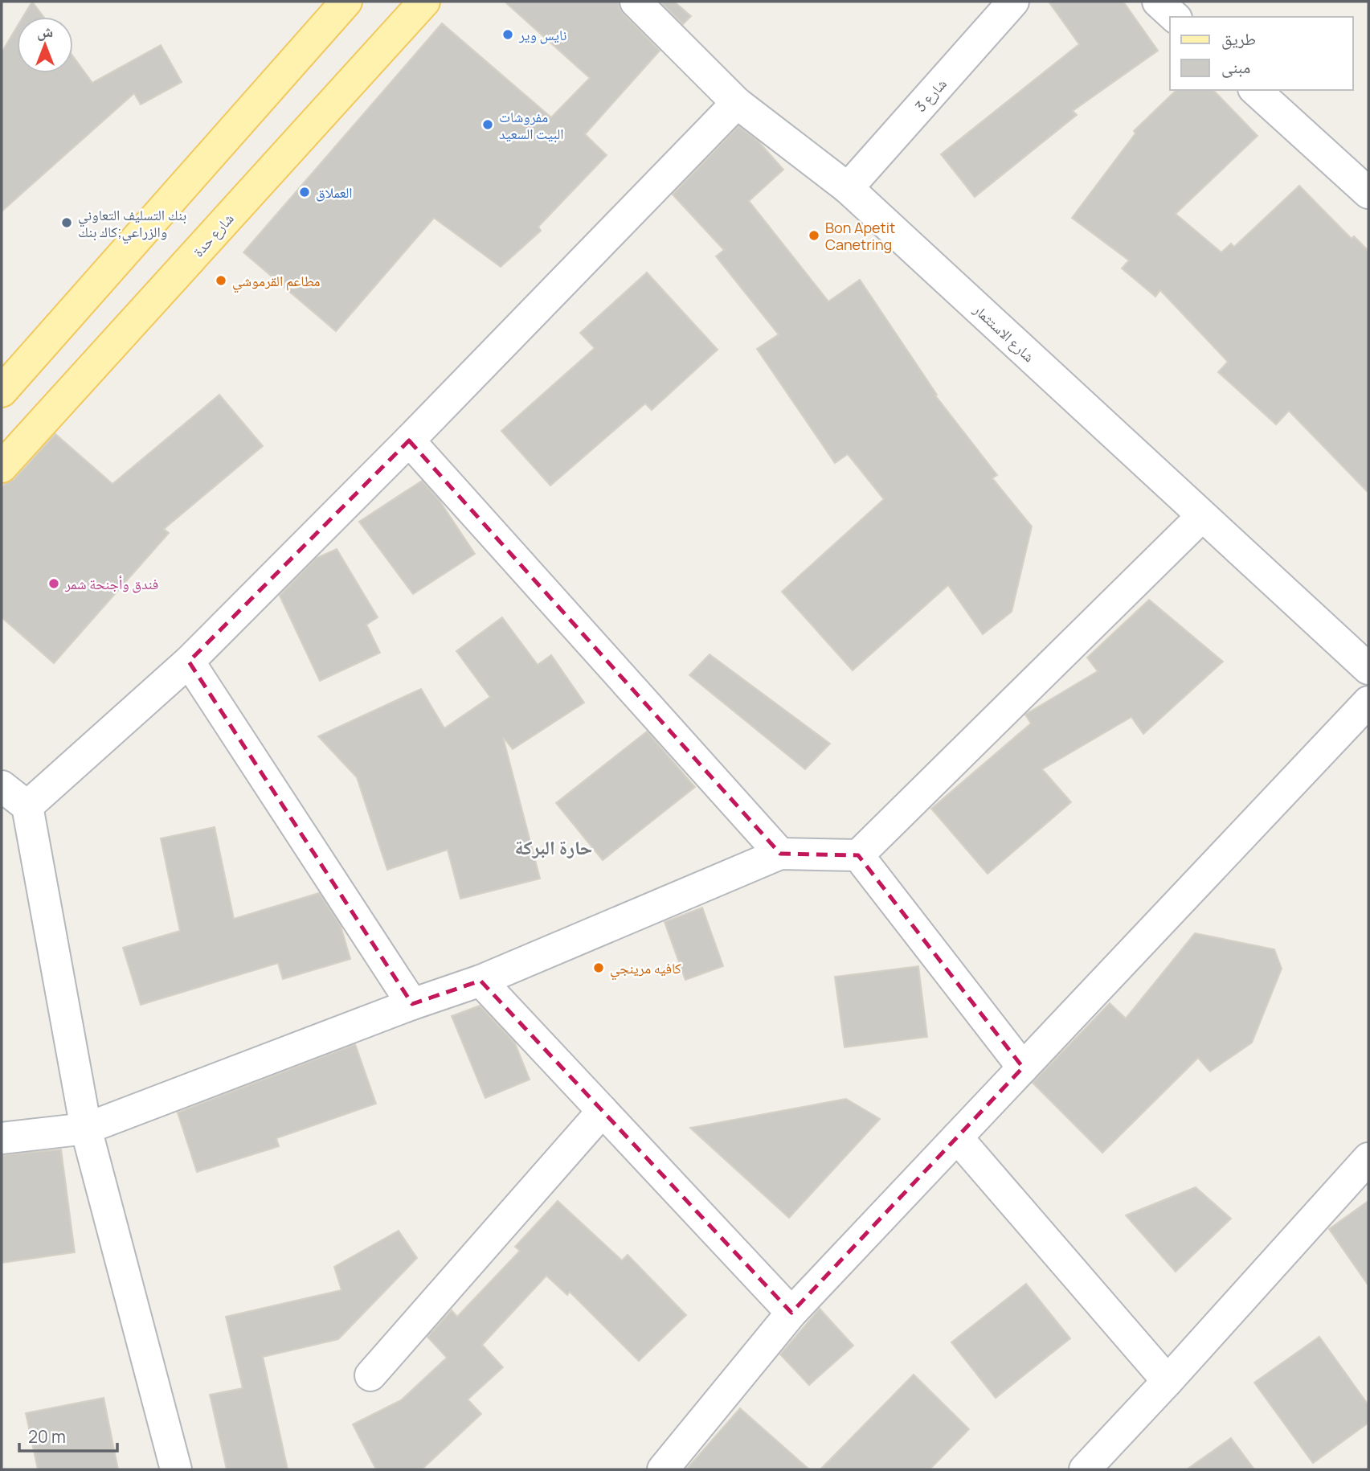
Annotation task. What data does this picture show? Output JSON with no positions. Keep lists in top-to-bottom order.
{
  "streets": {
    "main road": ["شارع حدة"],
    "street": ["شارع 3", "شارع الاستثمار"]
  },
  "crossings": [
    ["شارع 3", "شارع الاستثمار"]
  ],
  "districts": ["حارة البركة"],
  "places": [
    "نايس وير",
    "مفروشات البيت السعيد",
    "العملاق",
    "بنك التسليف التعاوني والزراعي;كاك بنك",
    "Bon Apetit Canetring",
    "مطاعم القرموشي",
    "فندق وأجنحة شمر",
    "كافيه مرينجي"
  ],
  "legend": ["طريق", "مبنى"],
  "scale_bar": "20 m",
  "north": "top"
}
